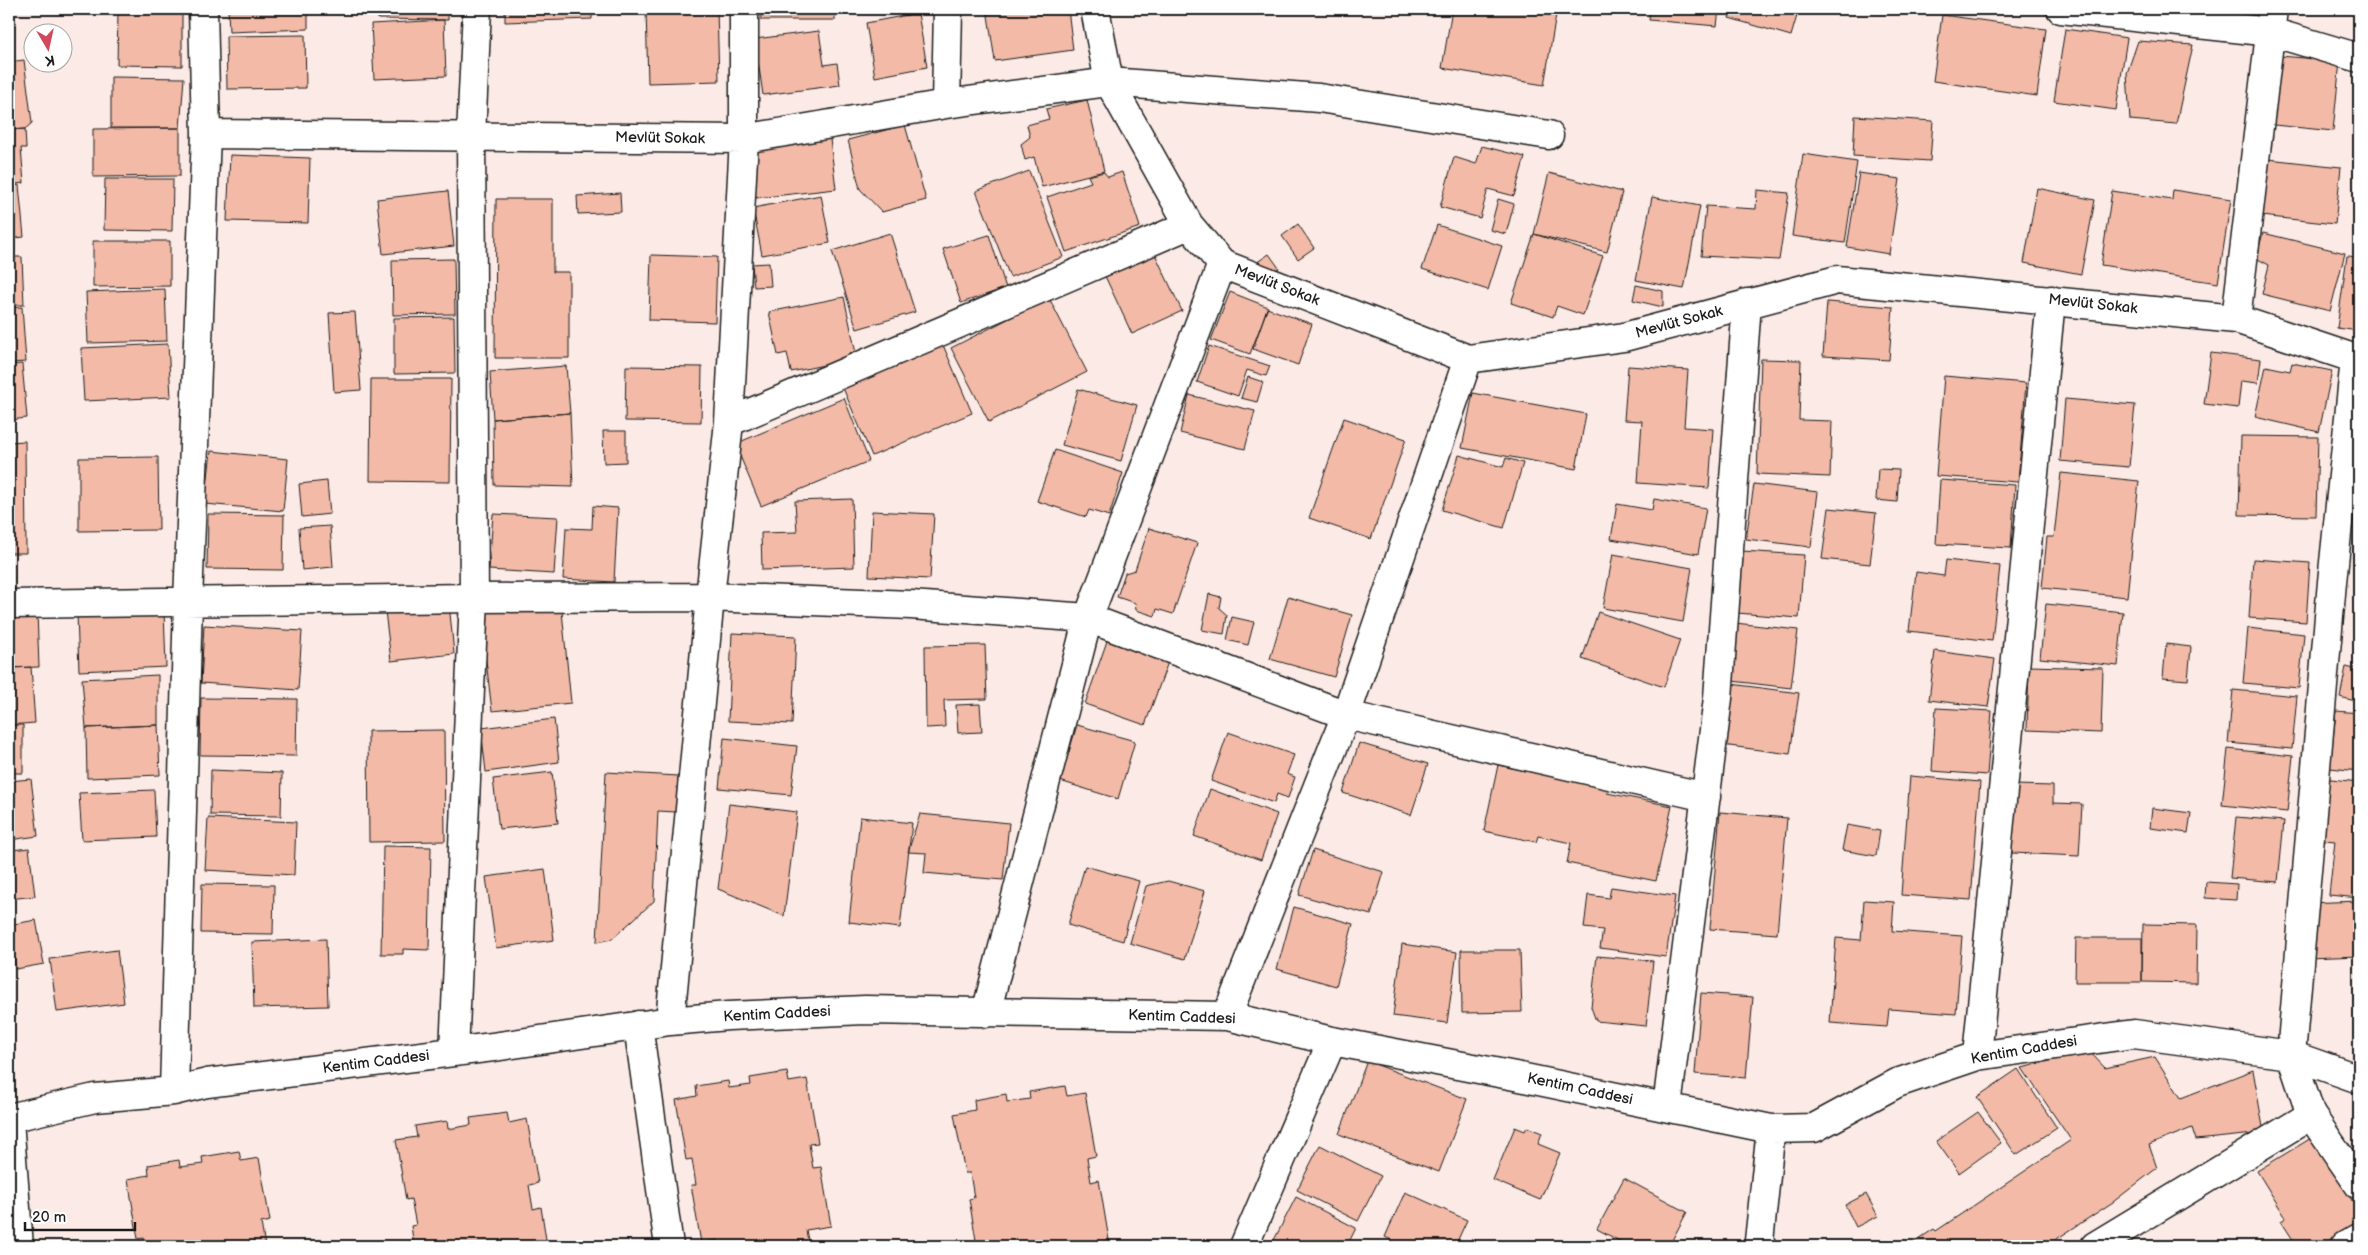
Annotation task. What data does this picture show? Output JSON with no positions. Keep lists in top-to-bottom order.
{
  "streets": {
    "street": ["Mevlüt Sokak", "Kentim Caddesi"]
  },
  "scale_bar": "20 m",
  "north": "bottom"
}
